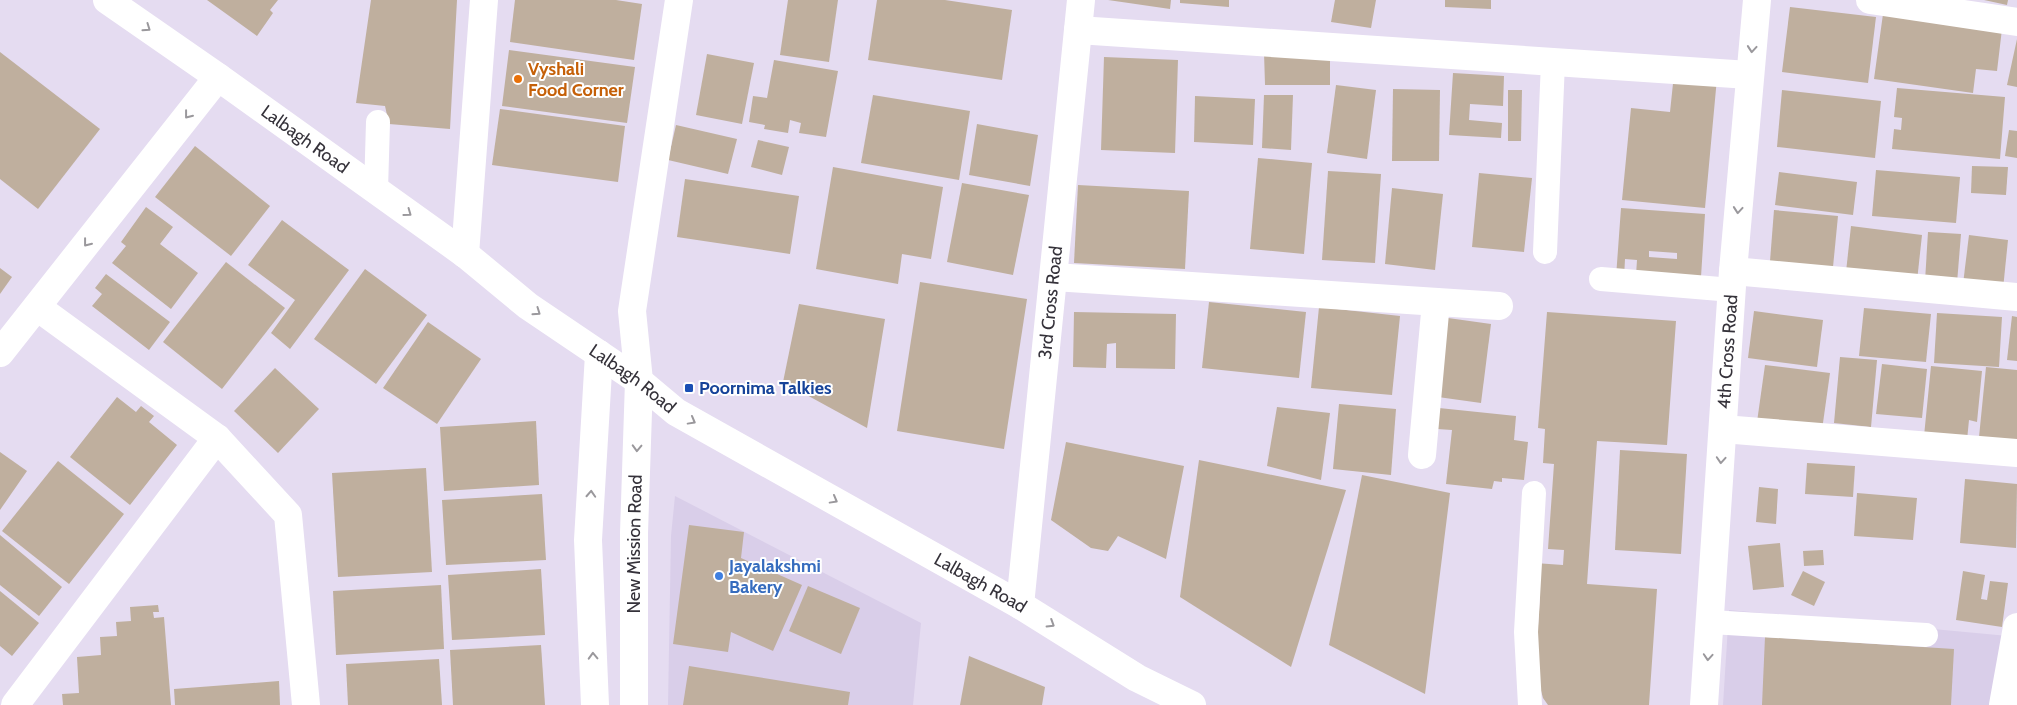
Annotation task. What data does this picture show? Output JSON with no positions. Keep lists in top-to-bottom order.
{
  "streets": {
    "street": [
      "Lalbagh Road",
      "3rd Cross Road",
      "4th Cross Road",
      "New Mission Road"
    ]
  },
  "crossings": [
    ["Lalbagh Road", "3rd Cross Road"],
    ["Lalbagh Road", "New Mission Road"]
  ],
  "one_way": ["Lalbagh Road", "4th Cross Road"],
  "places": {
    "other": ["Vyshali Food Corner", "Jayalakshmi Bakery"],
    "transit": ["Poornima Talkies"]
  }
}
